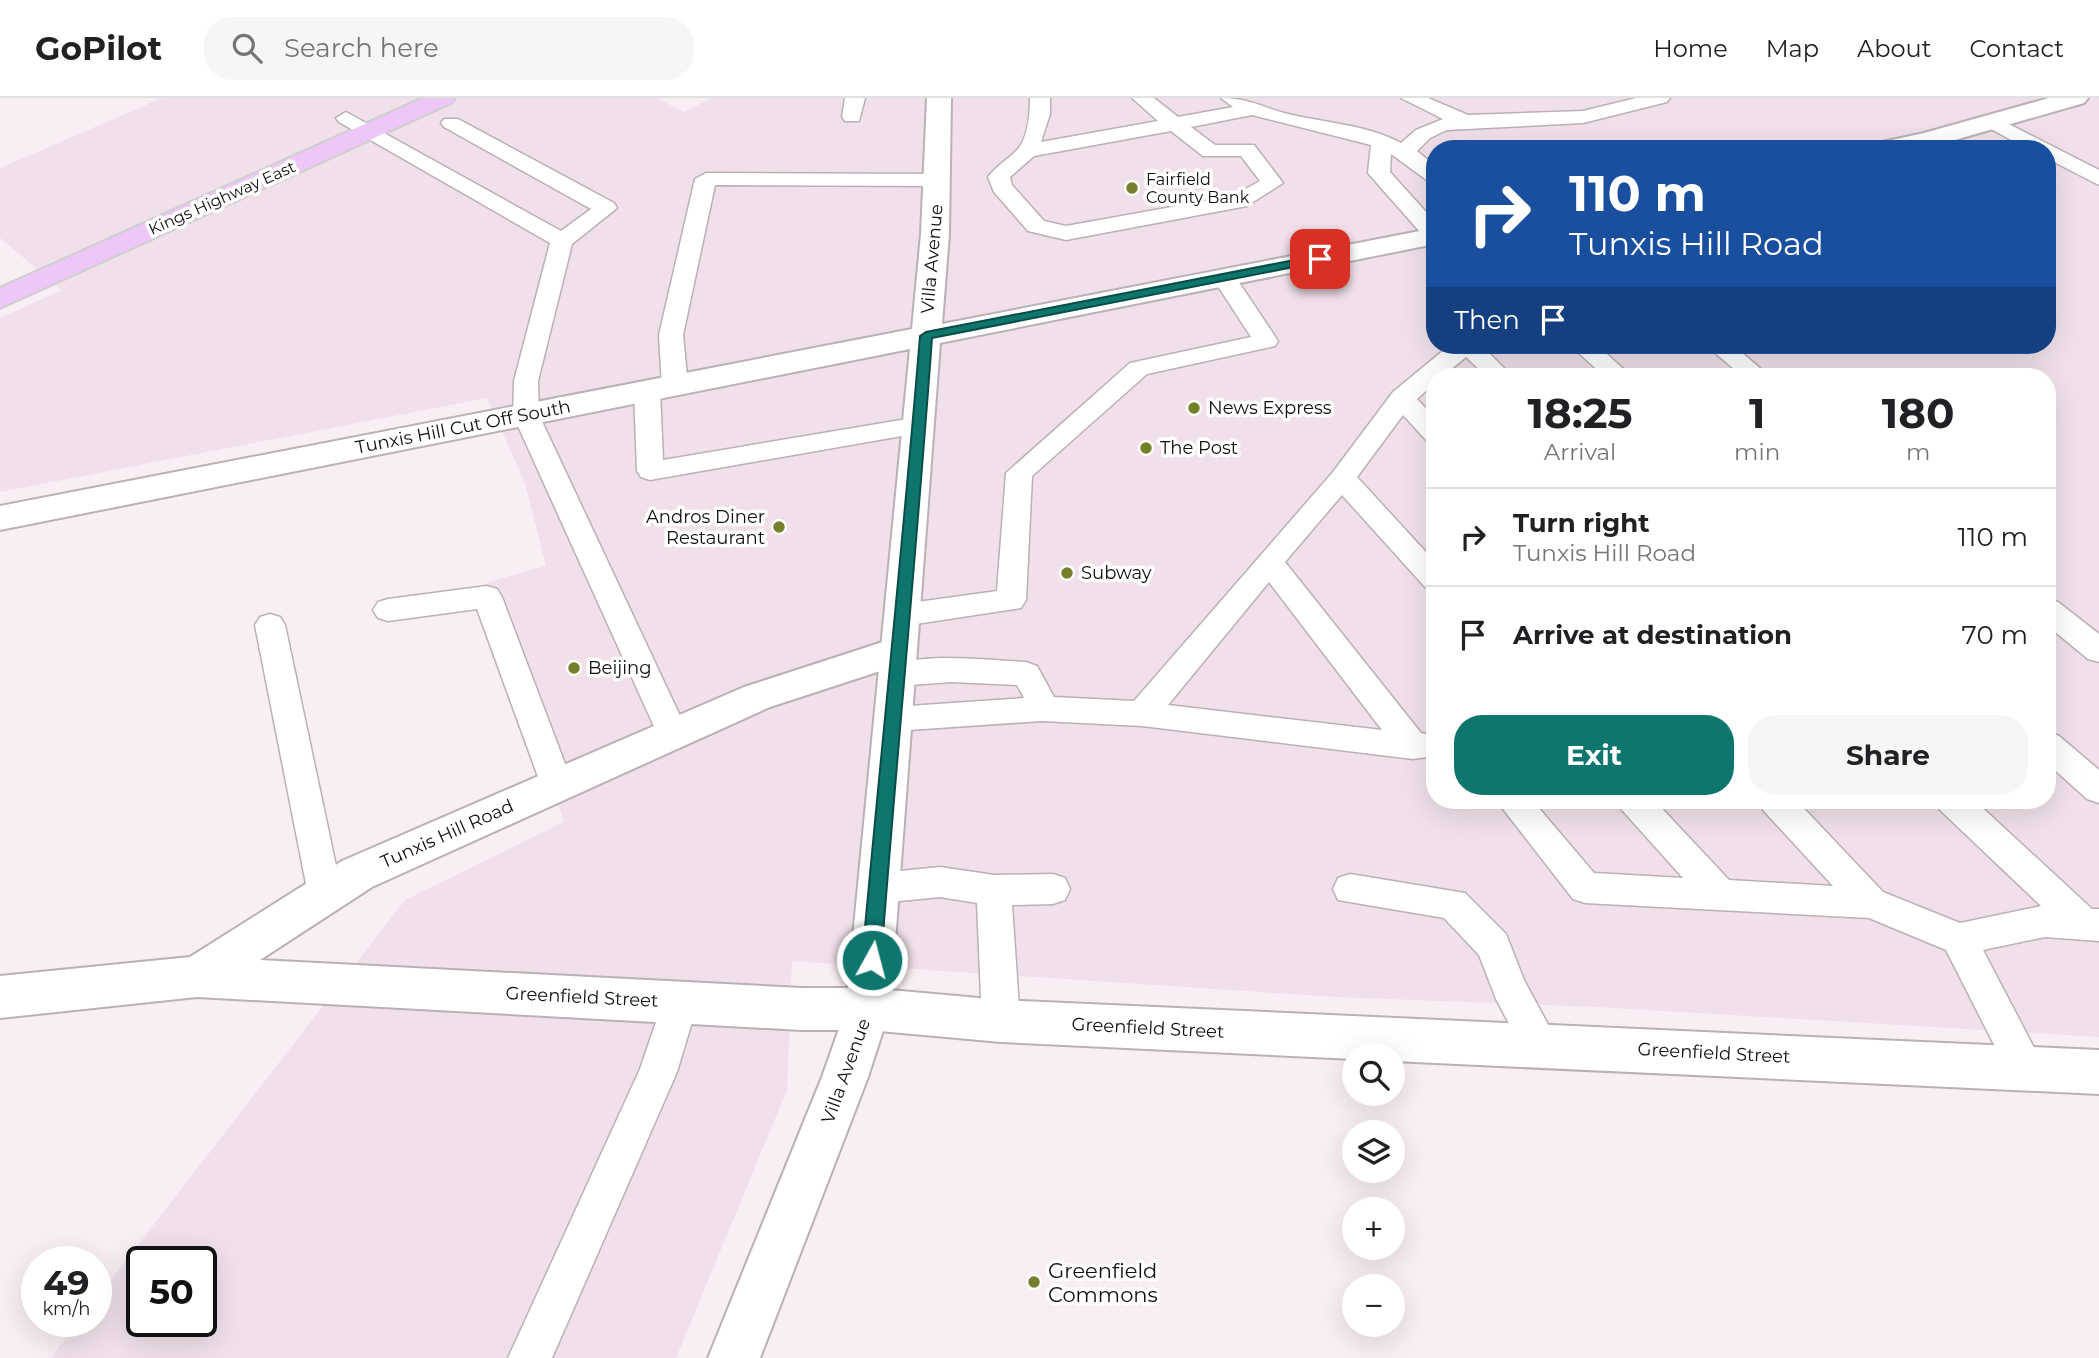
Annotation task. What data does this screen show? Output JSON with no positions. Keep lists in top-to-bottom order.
{
  "streets": {
    "main road": [
      "Kings Highway East",
      "Villa Avenue",
      "Tunxis Hill Cut Off South",
      "Tunxis Hill Road",
      "Greenfield Street"
    ]
  },
  "crossings": [
    ["Villa Avenue", "Tunxis Hill Cut Off South"],
    ["Villa Avenue", "Tunxis Hill Road"],
    ["Villa Avenue", "Greenfield Street"],
    ["Tunxis Hill Road", "Greenfield Street"]
  ],
  "places": [
    "Fairfield County Bank",
    "News Express",
    "The Post",
    "Andros Diner Restaurant",
    "Subway",
    "Beijing",
    "Greenfield Commons"
  ],
  "page": {
    "header": "GoPilot",
    "search": "Search here",
    "nav": [
      "Home",
      "Map",
      "About",
      "Contact"
    ],
    "turn": ["110 m", "Tunxis Hill Road"],
    "then": "Then",
    "eta": [
      "18:25",
      "Arrival",
      "1",
      "min",
      "180",
      "m"
    ],
    "list": [
      {
        "name": "Turn right",
        "note": "Tunxis Hill Road",
        "value": "110 m"
      },
      {
        "name": "Arrive at destination",
        "value": "70 m"
      }
    ],
    "buttons": ["Exit", "Share"],
    "map_buttons": ["+", "−"],
    "speed": "49 km/h",
    "limit": "50"
  }
}
